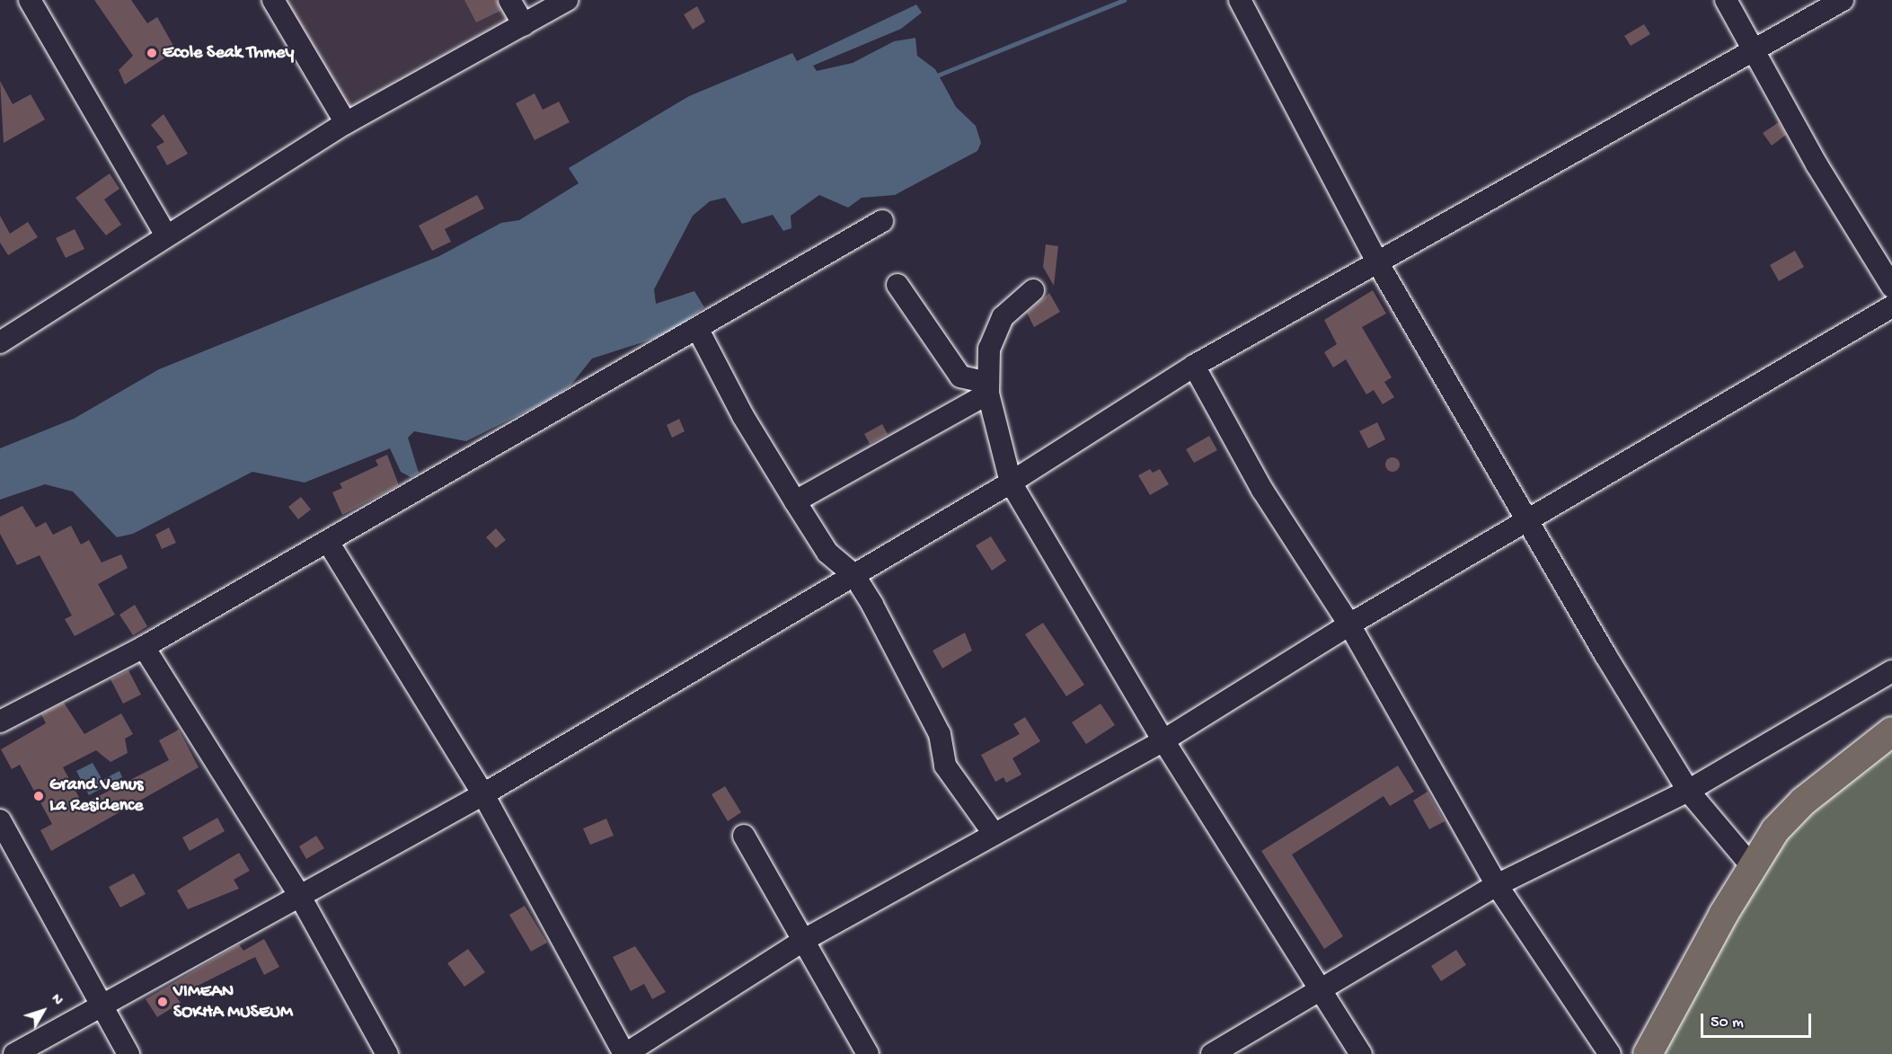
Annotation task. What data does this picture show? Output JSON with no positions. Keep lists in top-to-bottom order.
{
  "places": ["Ecole Seak Thmey", "Grand Venus La Residence", "VIMEAN SOKHA MUSEUM"],
  "scale_bar": "50 m",
  "north": "top right"
}
